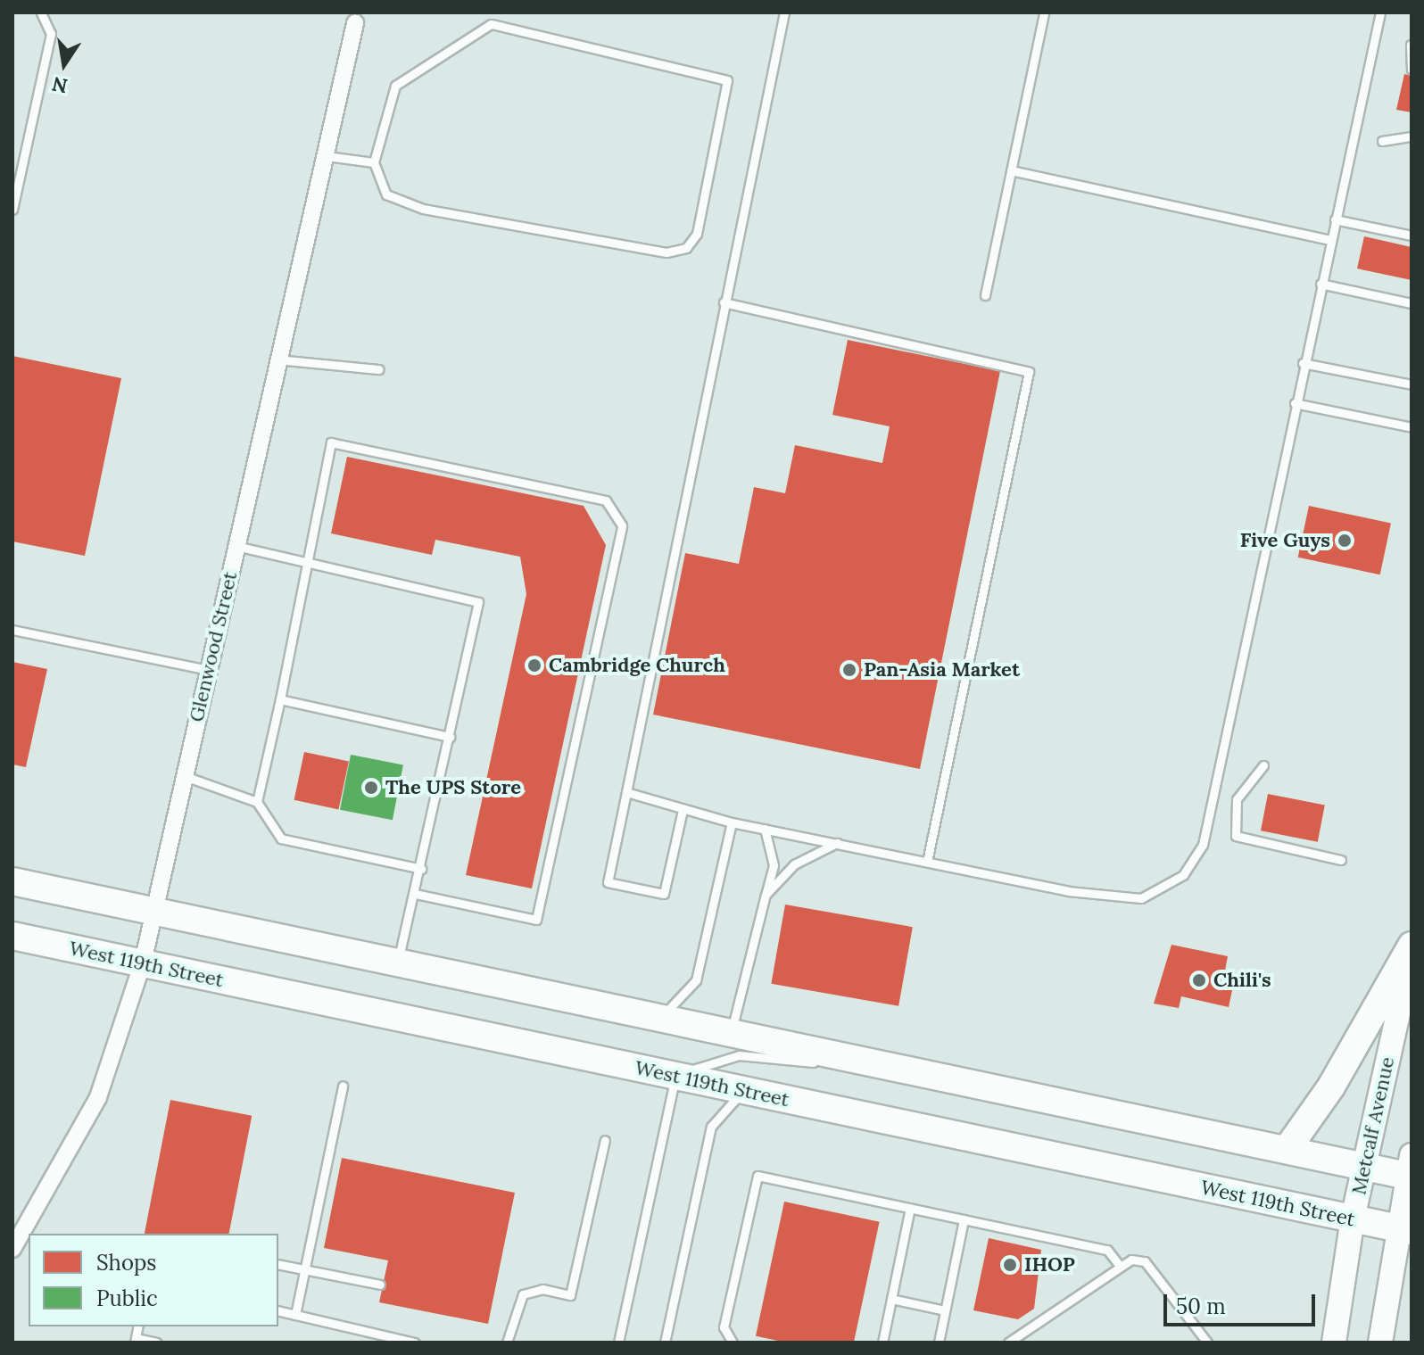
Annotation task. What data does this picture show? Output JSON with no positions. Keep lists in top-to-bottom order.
{
  "streets": {
    "main road": ["West 119th Street", "Metcalf Avenue"],
    "street": ["Glenwood Street"]
  },
  "crossings": [
    ["Glenwood Street", "West 119th Street"],
    ["West 119th Street", "Metcalf Avenue"]
  ],
  "places": [
    "Five Guys",
    "Cambridge Church",
    "Pan-Asia Market",
    "The UPS Store",
    "Chili's",
    "IHOP"
  ],
  "legend": ["Shops", "Public"],
  "scale_bar": "50 m",
  "north": "bottom"
}
